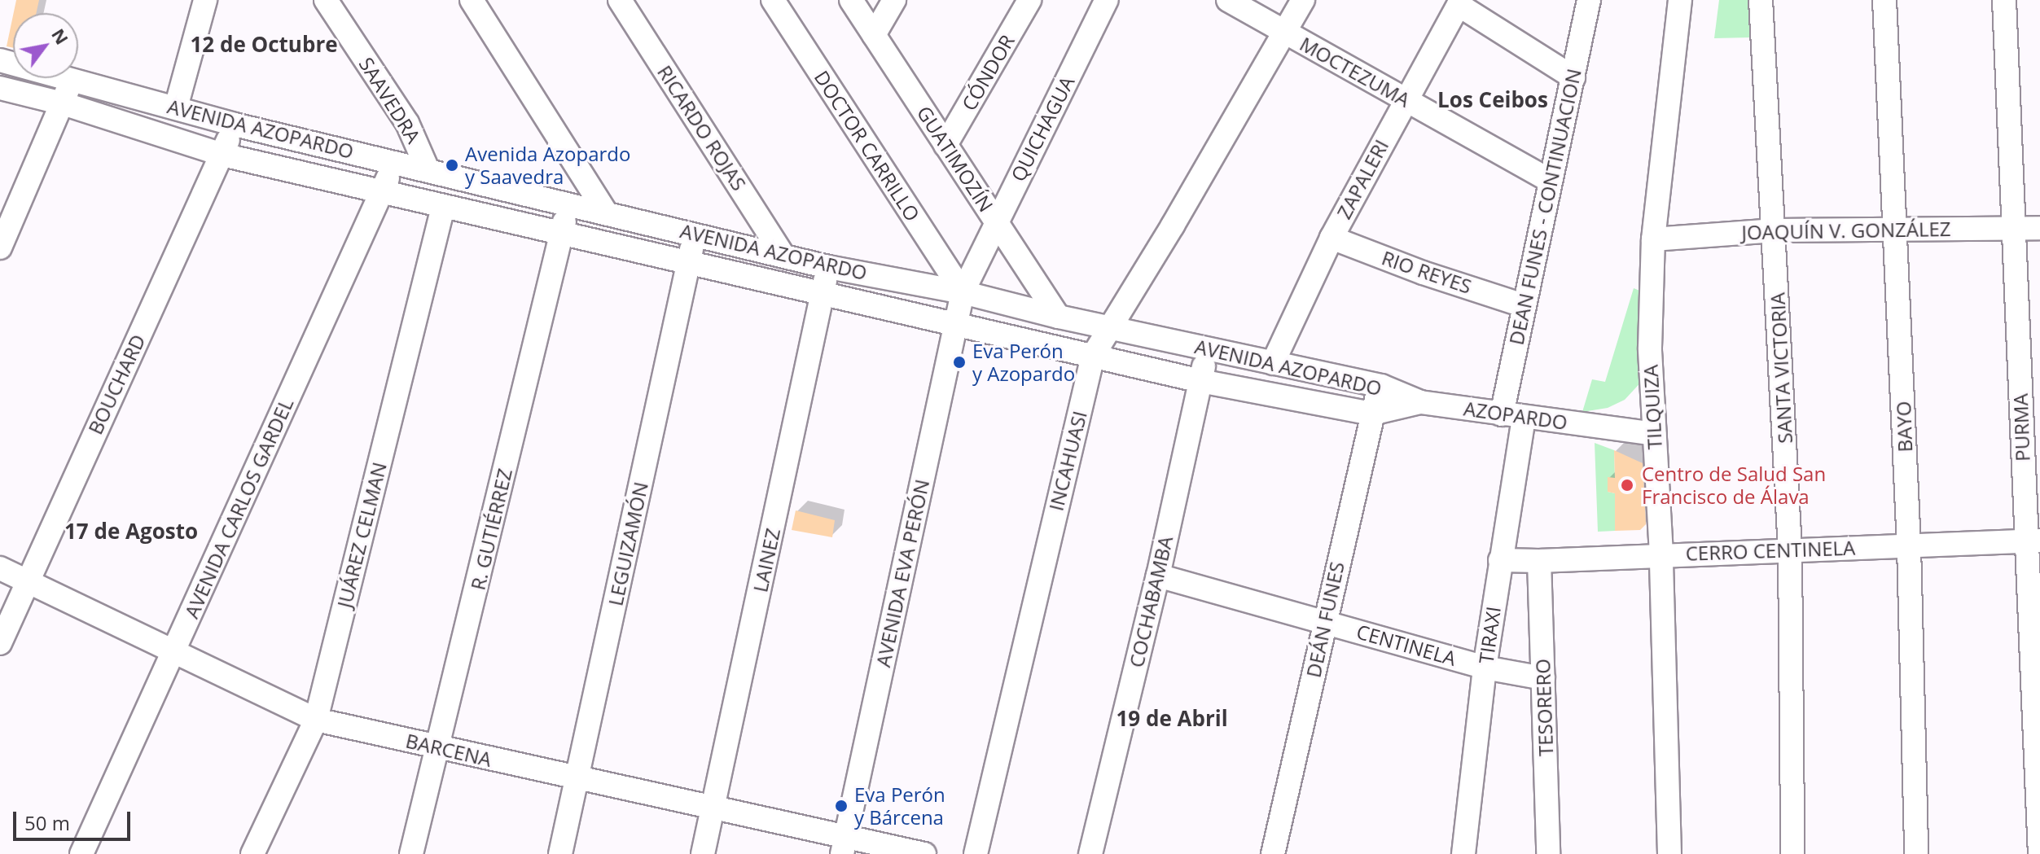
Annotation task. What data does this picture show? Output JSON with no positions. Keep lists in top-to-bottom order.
{
  "streets": {
    "street": [
      "MOCTEZUMA",
      "CÓNDOR",
      "SAAVEDRA",
      "RICARDO ROJAS",
      "AVENIDA AZOPARDO",
      "QUICHAGUA",
      "DOCTOR CARRILLO",
      "GUATIMOZÍN",
      "ZAPALERI",
      "DEAN FUNES - CONTINUACION",
      "JOAQUÍN V. GONZÁLEZ",
      "RIO REYES",
      "SANTA VICTORIA",
      "BOUCHARD",
      "TILQUIZA",
      "AZOPARDO",
      "BAYO",
      "PURMA",
      "INCAHUASI",
      "AVENIDA CARLOS GARDEL",
      "R. GUTIÉRREZ",
      "JUÁREZ CELMAN",
      "LEGUIZAMÓN",
      "CERRO CENTINELA",
      "LAINEZ",
      "AVENIDA EVA PERÓN",
      "COCHABAMBA",
      "DEÁN FUNES",
      "TIRAXI",
      "CENTINELA",
      "TESORERO",
      "BARCENA"
    ]
  },
  "crossings": [
    ["MOCTEZUMA", "ZAPALERI"],
    ["MOCTEZUMA", "DEAN FUNES - CONTINUACION"],
    ["MOCTEZUMA", "INCAHUASI"],
    ["CÓNDOR", "GUATIMOZÍN"],
    ["SAAVEDRA", "AVENIDA AZOPARDO"],
    ["RICARDO ROJAS", "AVENIDA AZOPARDO"],
    ["AVENIDA AZOPARDO", "QUICHAGUA"],
    ["AVENIDA AZOPARDO", "DOCTOR CARRILLO"],
    ["AVENIDA AZOPARDO", "GUATIMOZÍN"],
    ["AVENIDA AZOPARDO", "ZAPALERI"],
    ["AVENIDA AZOPARDO", "BOUCHARD"],
    ["AVENIDA AZOPARDO", "AZOPARDO"],
    ["AVENIDA AZOPARDO", "INCAHUASI"],
    ["AVENIDA AZOPARDO", "AVENIDA CARLOS GARDEL"],
    ["AVENIDA AZOPARDO", "R. GUTIÉRREZ"],
    ["AVENIDA AZOPARDO", "JUÁREZ CELMAN"],
    ["AVENIDA AZOPARDO", "LEGUIZAMÓN"],
    ["AVENIDA AZOPARDO", "LAINEZ"],
    ["AVENIDA AZOPARDO", "AVENIDA EVA PERÓN"],
    ["AVENIDA AZOPARDO", "COCHABAMBA"],
    ["AVENIDA AZOPARDO", "DEÁN FUNES"],
    ["QUICHAGUA", "DOCTOR CARRILLO"],
    ["QUICHAGUA", "GUATIMOZÍN"],
    ["QUICHAGUA", "AVENIDA EVA PERÓN"],
    ["DOCTOR CARRILLO", "AVENIDA EVA PERÓN"],
    ["ZAPALERI", "RIO REYES"],
    ["DEAN FUNES - CONTINUACION", "RIO REYES"],
    ["DEAN FUNES - CONTINUACION", "AZOPARDO"],
    ["DEAN FUNES - CONTINUACION", "TIRAXI"],
    ["JOAQUÍN V. GONZÁLEZ", "SANTA VICTORIA"],
    ["JOAQUÍN V. GONZÁLEZ", "TILQUIZA"],
    ["JOAQUÍN V. GONZÁLEZ", "BAYO"],
    ["JOAQUÍN V. GONZÁLEZ", "PURMA"],
    ["SANTA VICTORIA", "CERRO CENTINELA"],
    ["BOUCHARD", "BARCENA"],
    ["TILQUIZA", "AZOPARDO"],
    ["TILQUIZA", "CERRO CENTINELA"],
    ["AZOPARDO", "TIRAXI"],
    ["BAYO", "CERRO CENTINELA"],
    ["PURMA", "CERRO CENTINELA"],
    ["AVENIDA CARLOS GARDEL", "BARCENA"],
    ["R. GUTIÉRREZ", "BARCENA"],
    ["JUÁREZ CELMAN", "BARCENA"],
    ["LEGUIZAMÓN", "BARCENA"],
    ["CERRO CENTINELA", "TIRAXI"],
    ["CERRO CENTINELA", "TESORERO"],
    ["LAINEZ", "BARCENA"],
    ["AVENIDA EVA PERÓN", "BARCENA"],
    ["COCHABAMBA", "CENTINELA"],
    ["DEÁN FUNES", "CENTINELA"],
    ["TIRAXI", "CENTINELA"],
    ["CENTINELA", "TESORERO"]
  ],
  "districts": [
    "12 de Octubre",
    "Los Ceibos",
    "17 de Agosto",
    "19 de Abril"
  ],
  "places": [
    "Avenida Azopardo y Saavedra",
    "Eva Perón y Azopardo",
    "Centro de Salud San Francisco de Álava",
    "Eva Perón y Bárcena"
  ],
  "scale_bar": "50 m",
  "north": "top right"
}
